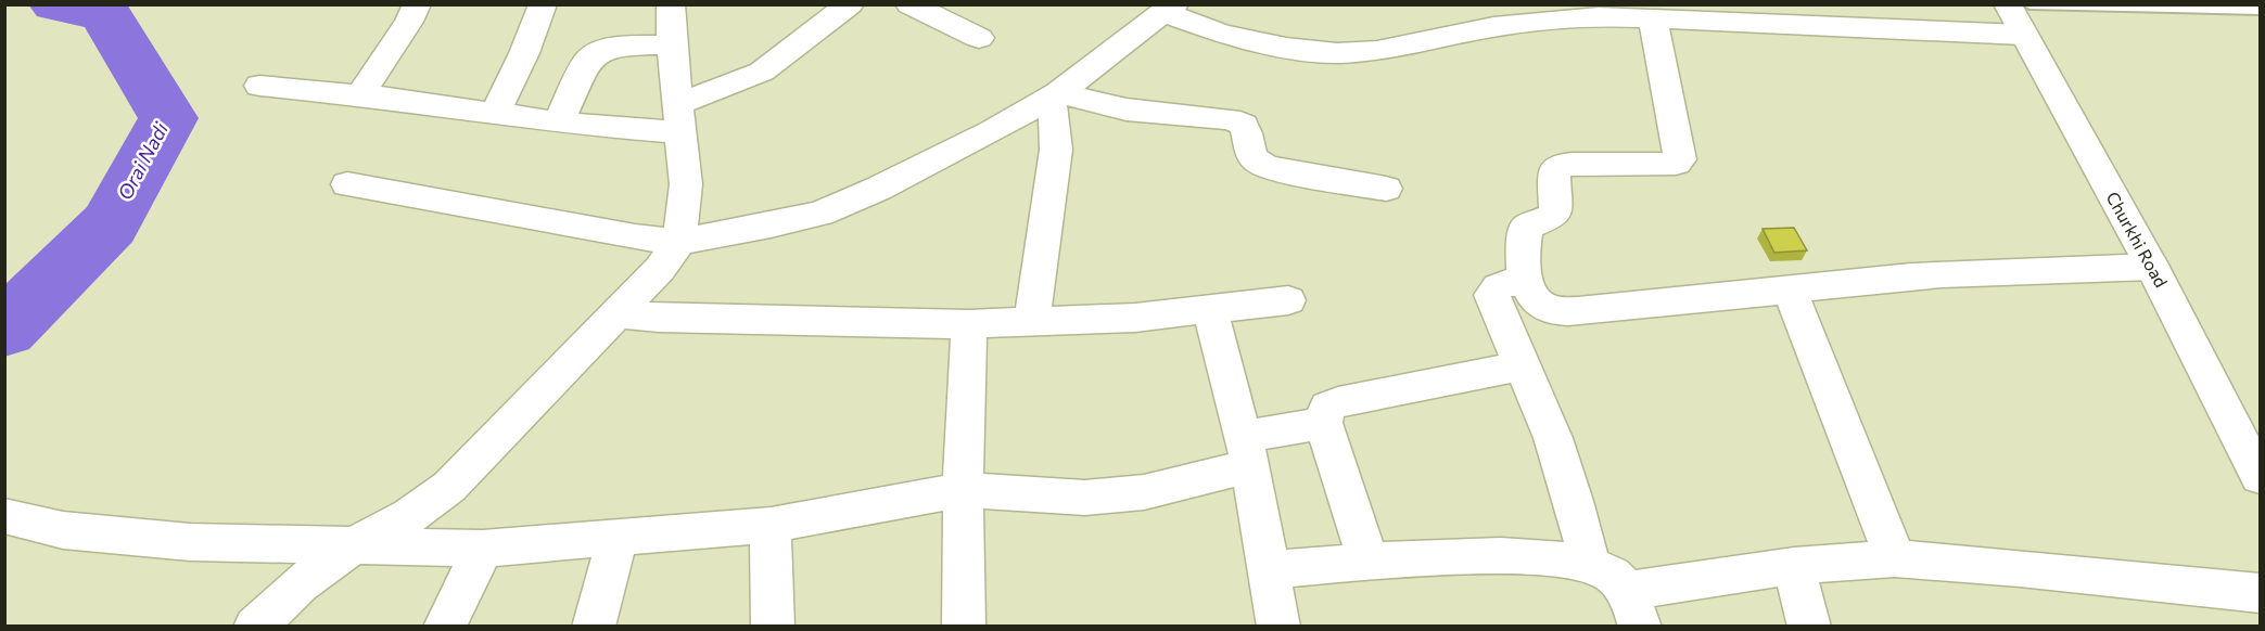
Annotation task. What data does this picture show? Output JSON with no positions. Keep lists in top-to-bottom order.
{
  "streets": {
    "street": ["Churkhi Road"]
  },
  "water": ["Orai Nadi"]
}
